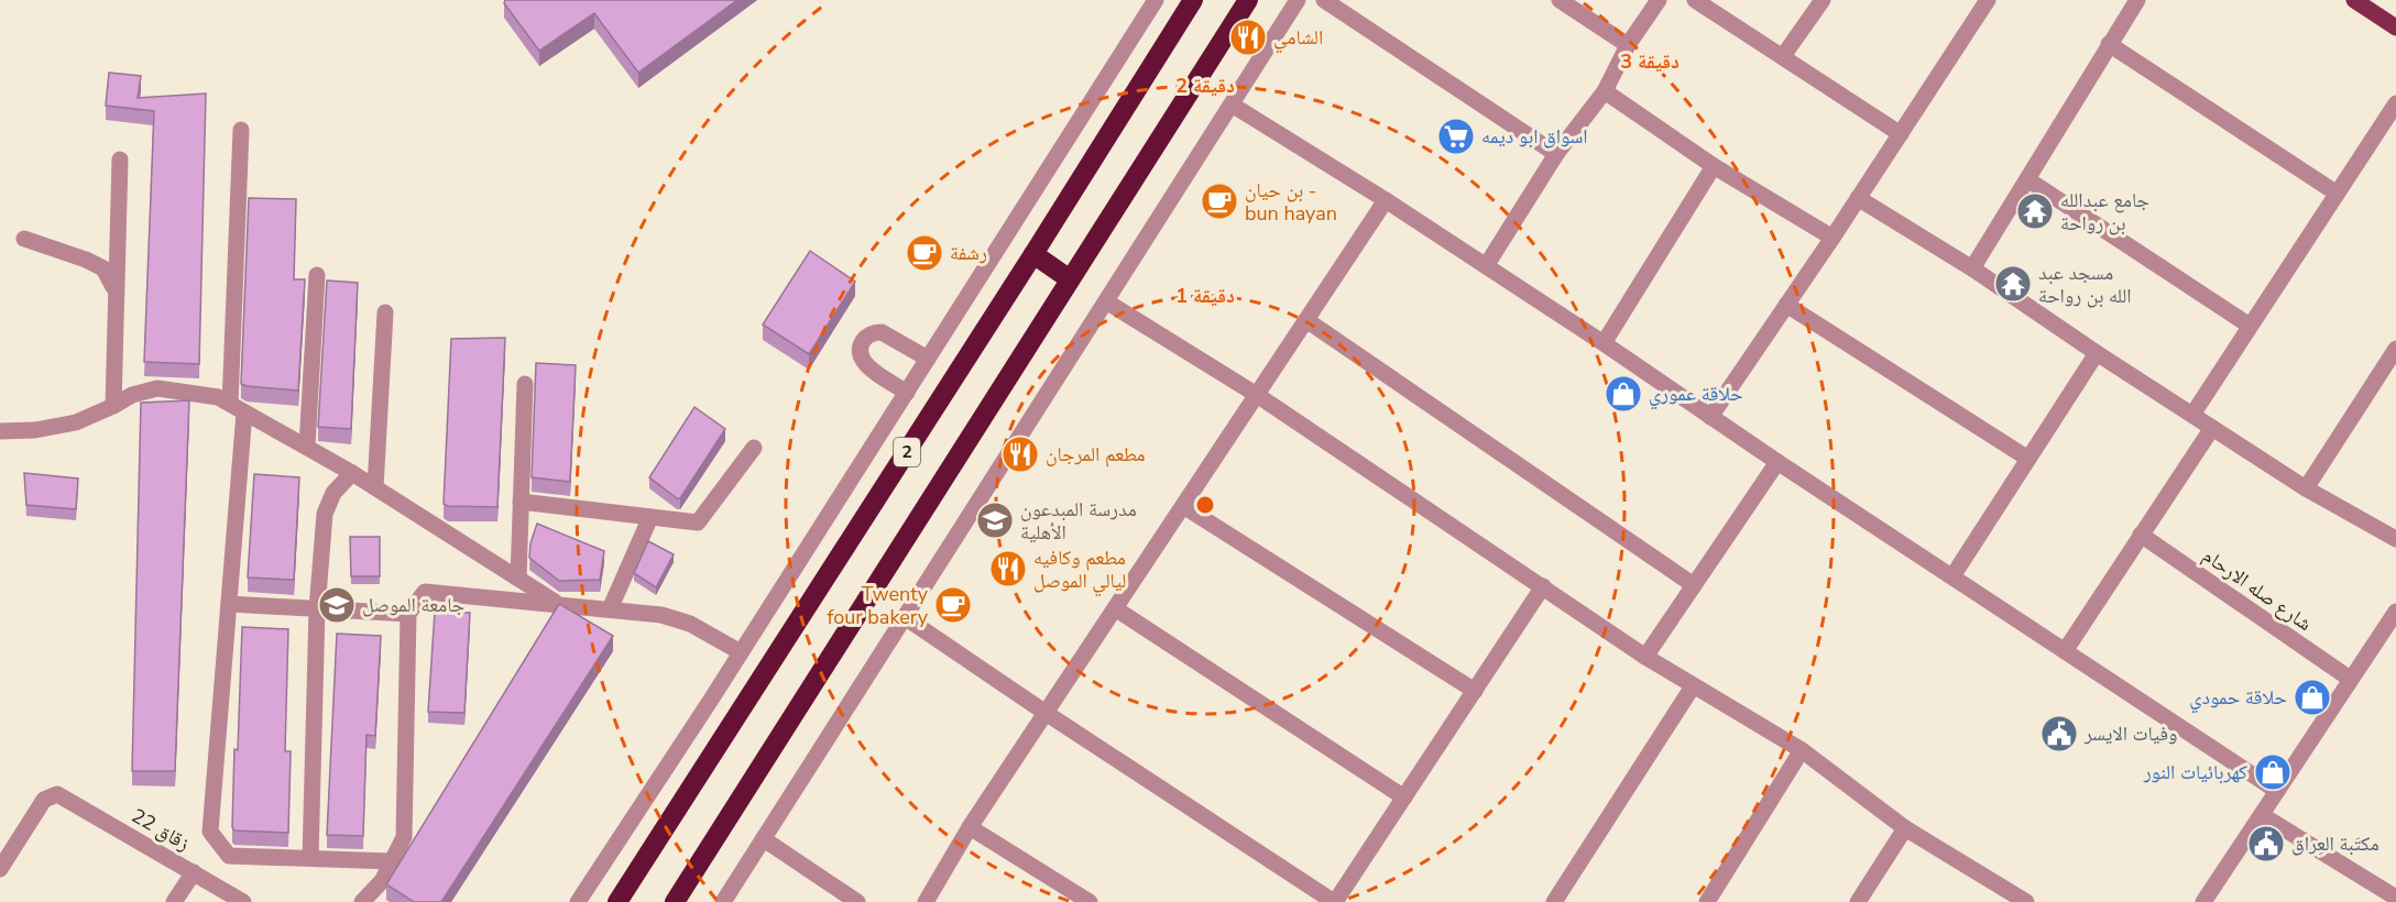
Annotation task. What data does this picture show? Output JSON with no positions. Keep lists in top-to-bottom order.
{
  "streets": {
    "highway": ["2"],
    "street": ["شارع صله الارحام", "زقاق 22"]
  },
  "places": {
    "restaurant": ["الشامي", "مطعم المرجان", "مطعم وكافيه ليالي الموصل"],
    "supermarket": ["اسواق ابو ديمه"],
    "cafe": ["بن حيان - bun hayan", "رشفة", "Twenty four bakery"],
    "temple": ["جامع عبدالله بن رواحة", "مسجد عبد الله بن رواحة"],
    "shop": ["حلاقة عموري", "حلاقة حمودي", "كهربائيات النور"],
    "school or university": ["مدرسة المبدعون الأهلية", "جامعة الموصل"],
    "public building": ["وفيات الايسر", "مكتَبة العِراق"]
  },
  "rings": ["3 دقيقة", "2 دقيقة", "1 دقيقة"]
}
